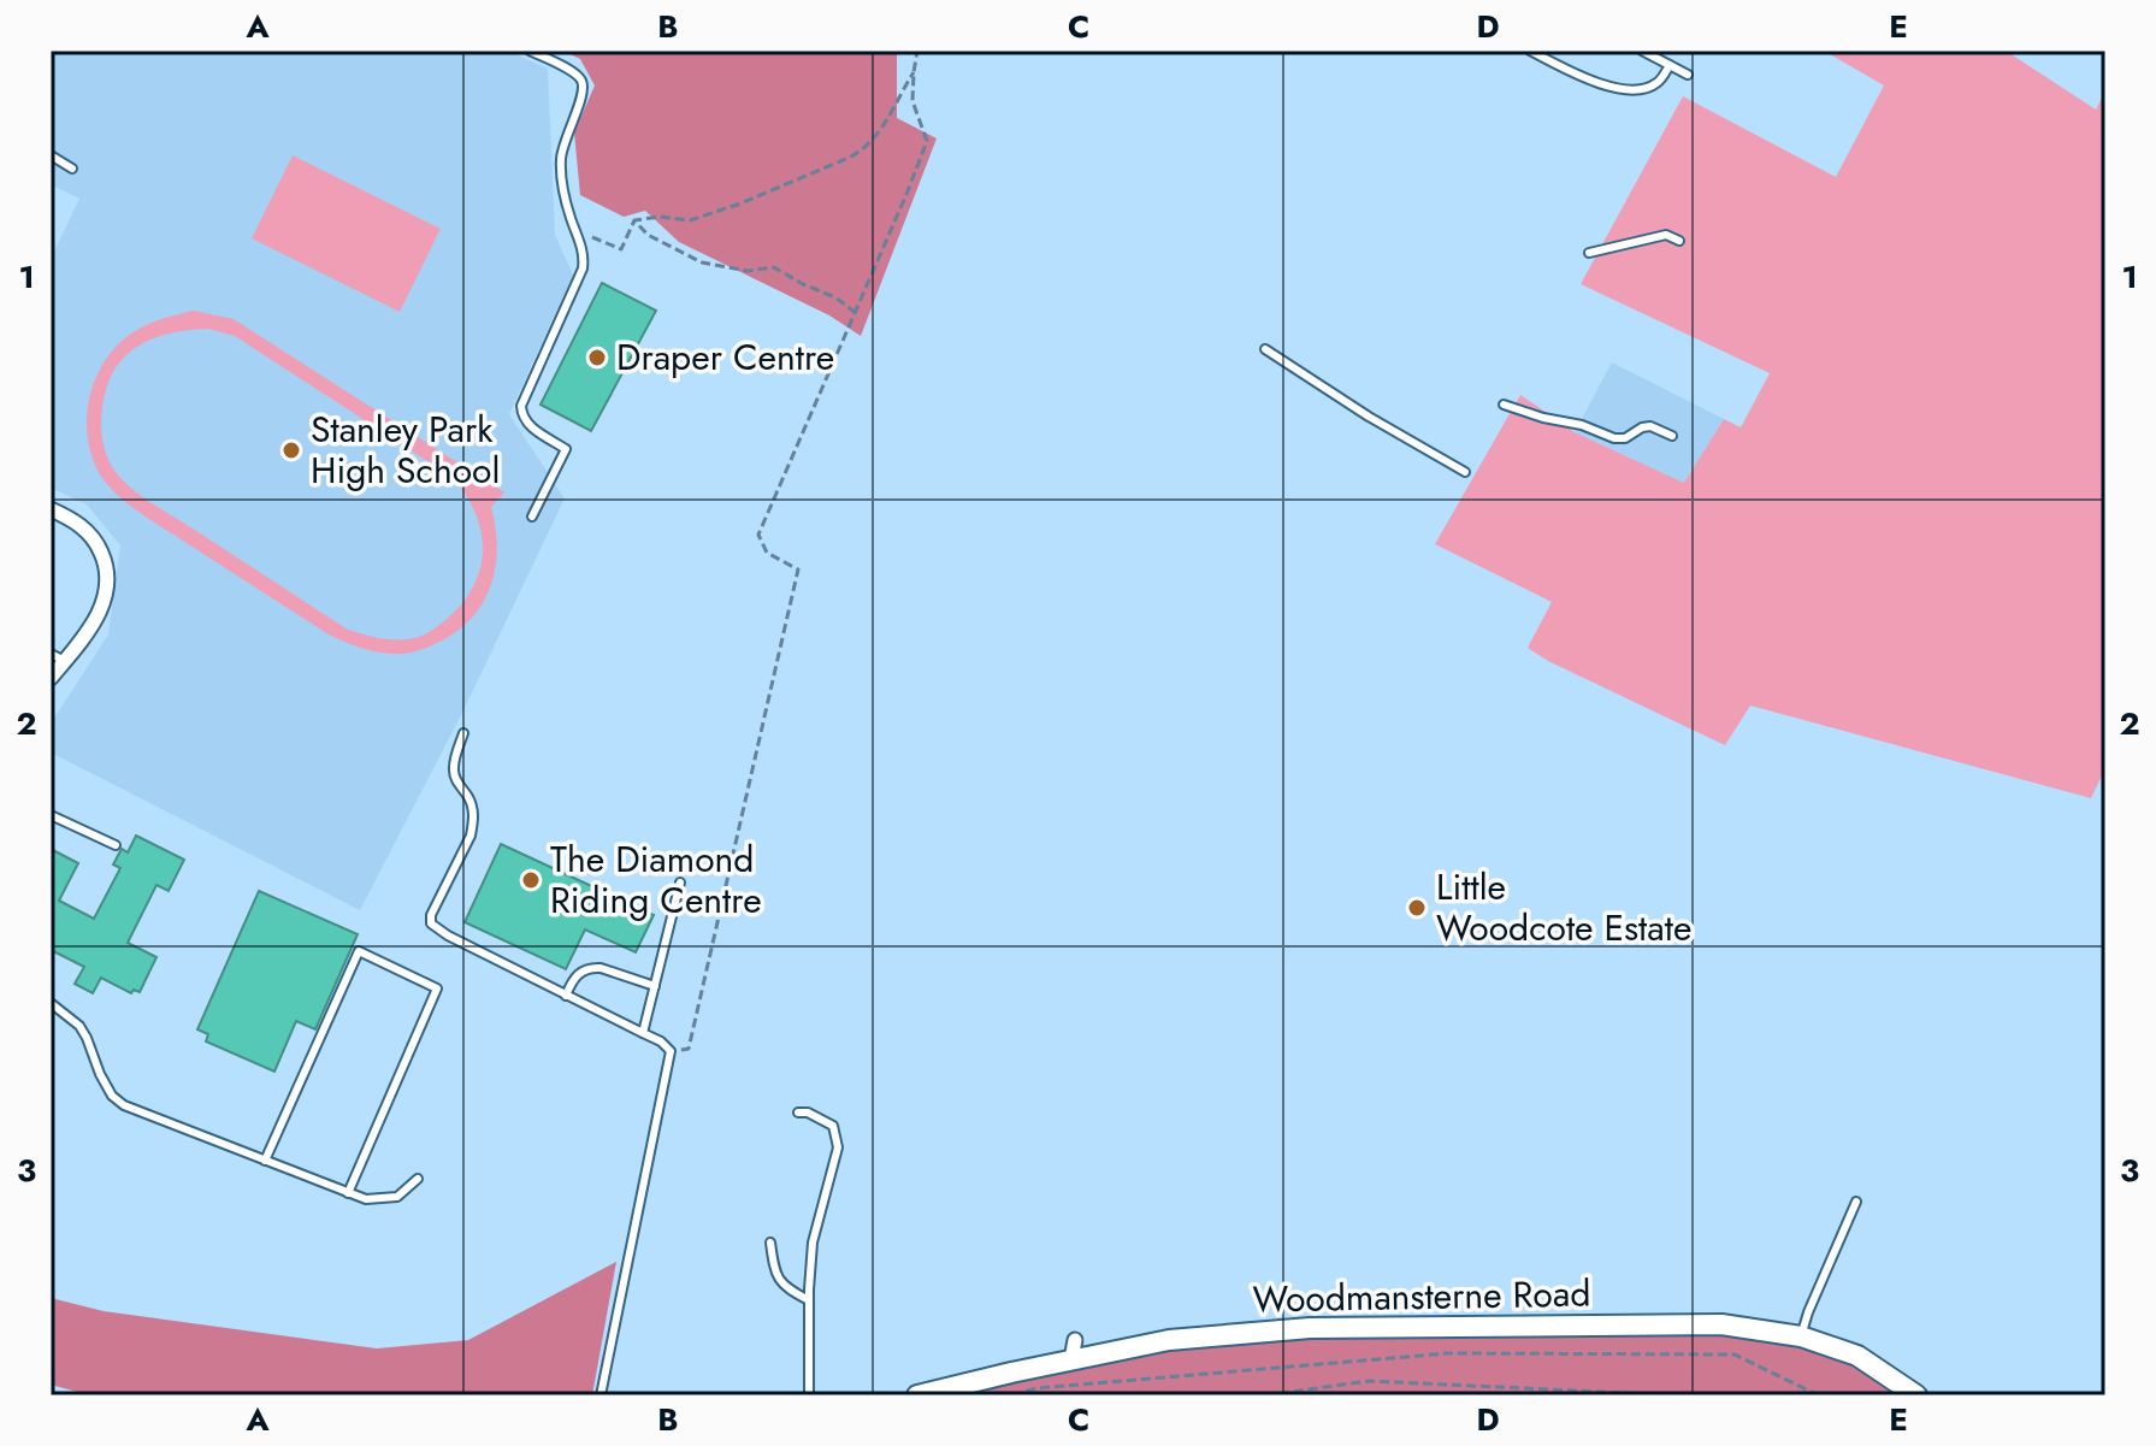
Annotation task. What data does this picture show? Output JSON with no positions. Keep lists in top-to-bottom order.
{
  "streets": {
    "main road": ["Woodmansterne Road"]
  },
  "places": [
    "Draper Centre",
    "Stanley Park High School",
    "The Diamond Riding Centre",
    "Little Woodcote Estate"
  ],
  "grid": {
    "columns": [
      "A",
      "B",
      "C",
      "D",
      "E"
    ],
    "rows": ["1", "2", "3"]
  }
}
